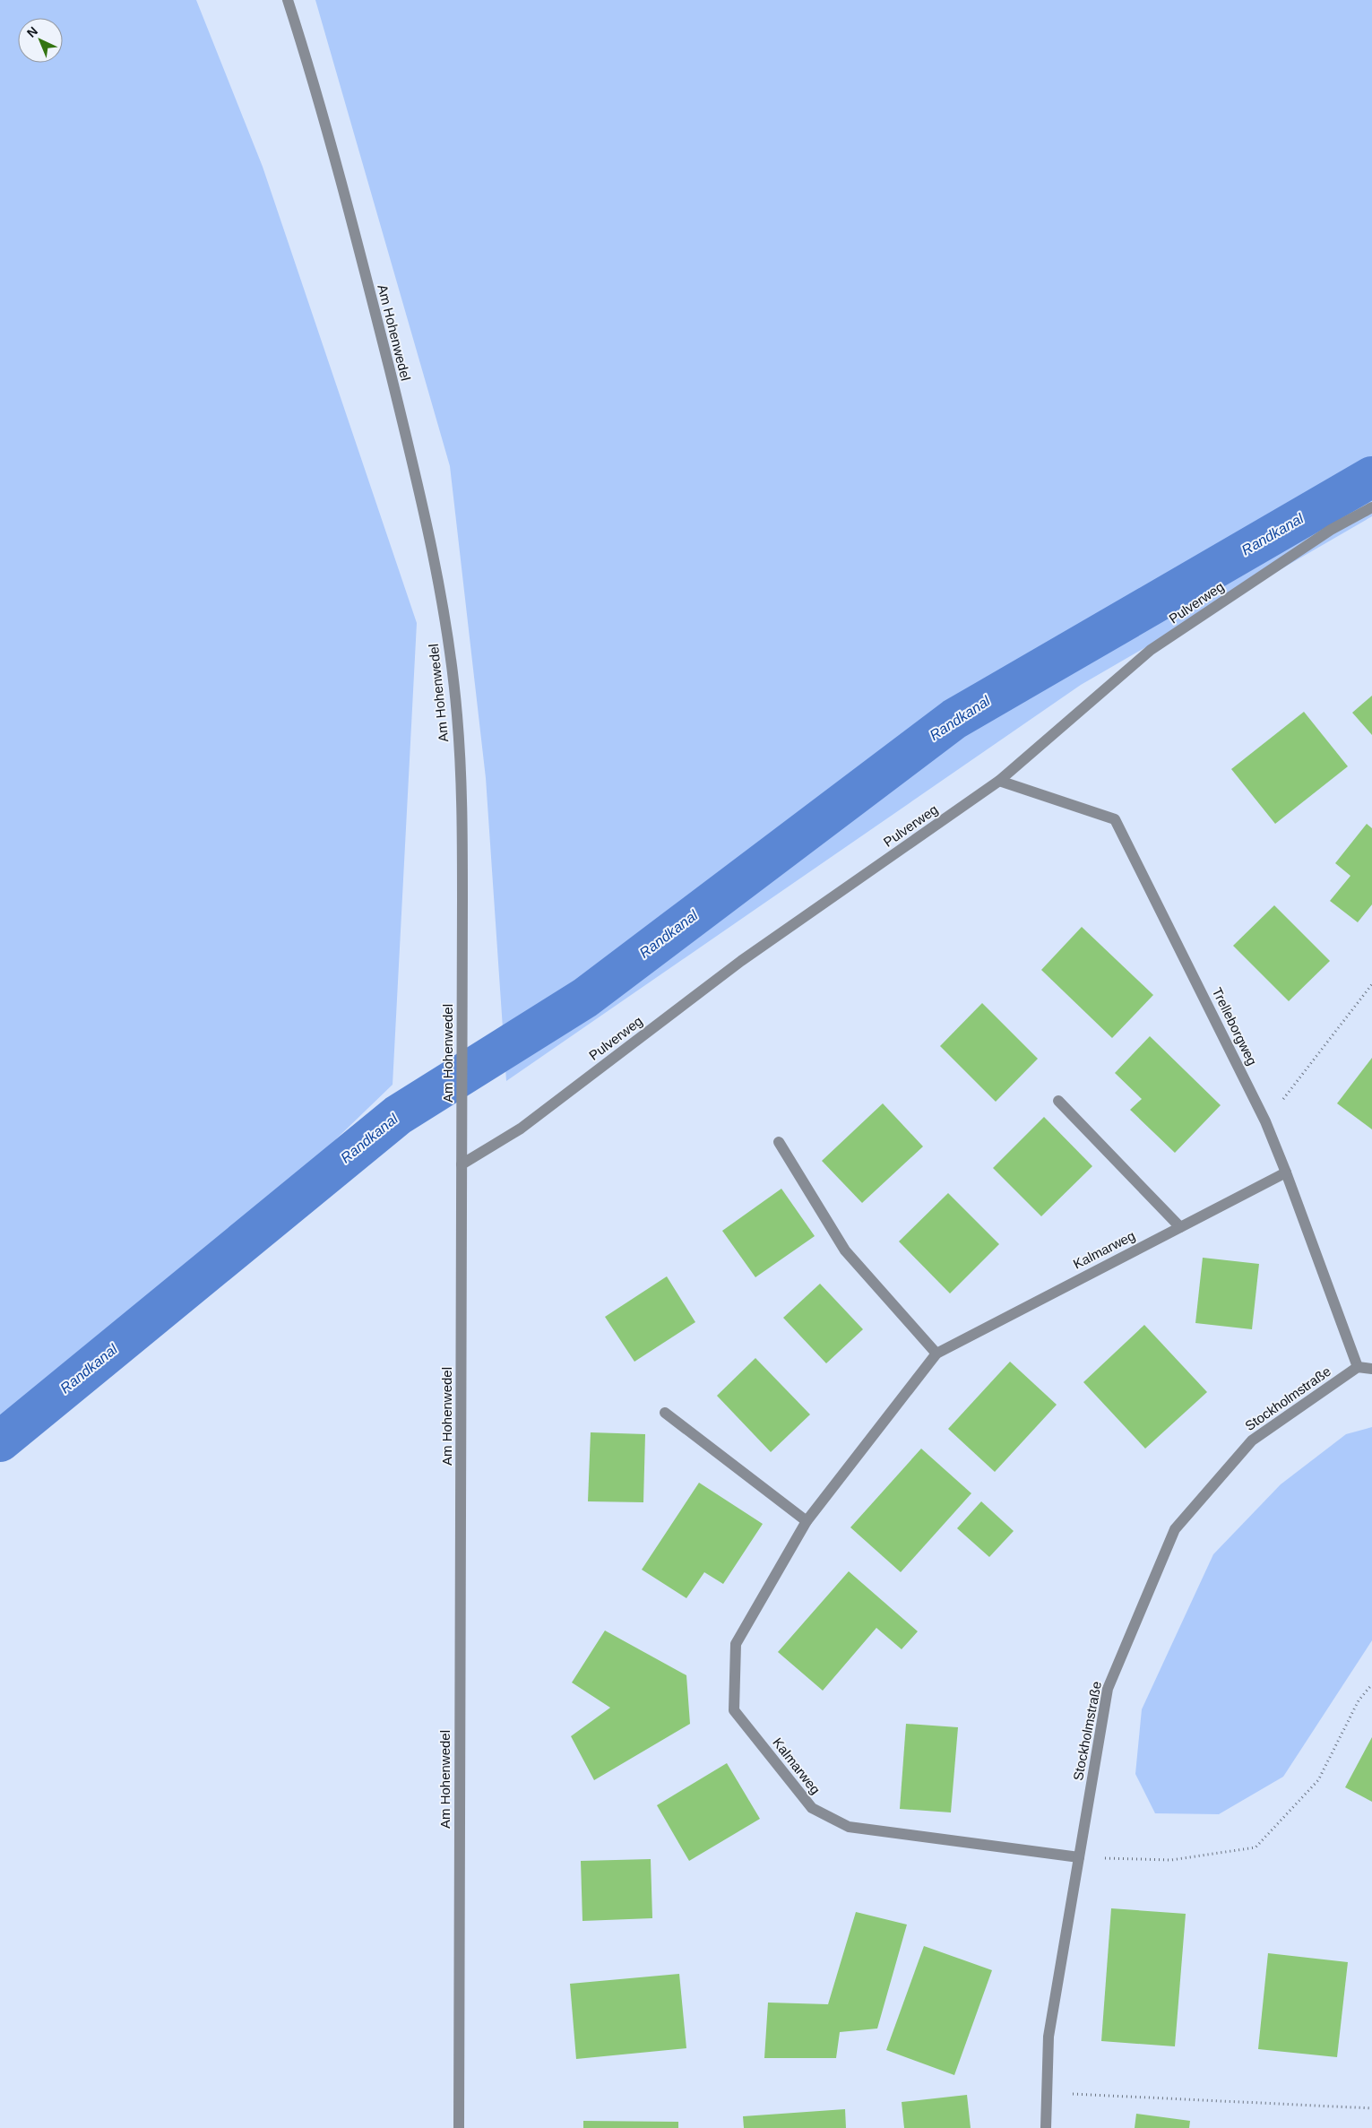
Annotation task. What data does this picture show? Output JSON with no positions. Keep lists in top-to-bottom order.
{
  "streets": {
    "street": [
      "Am Hohenwedel",
      "Pulverweg",
      "Trelleborgweg",
      "Kalmarweg",
      "Stockholmstraße"
    ]
  },
  "crossings": [
    ["Am Hohenwedel", "Pulverweg"],
    ["Pulverweg", "Trelleborgweg"],
    ["Trelleborgweg", "Kalmarweg"],
    ["Trelleborgweg", "Stockholmstraße"],
    ["Kalmarweg", "Stockholmstraße"]
  ],
  "water": ["Randkanal"],
  "north": "top left"
}
